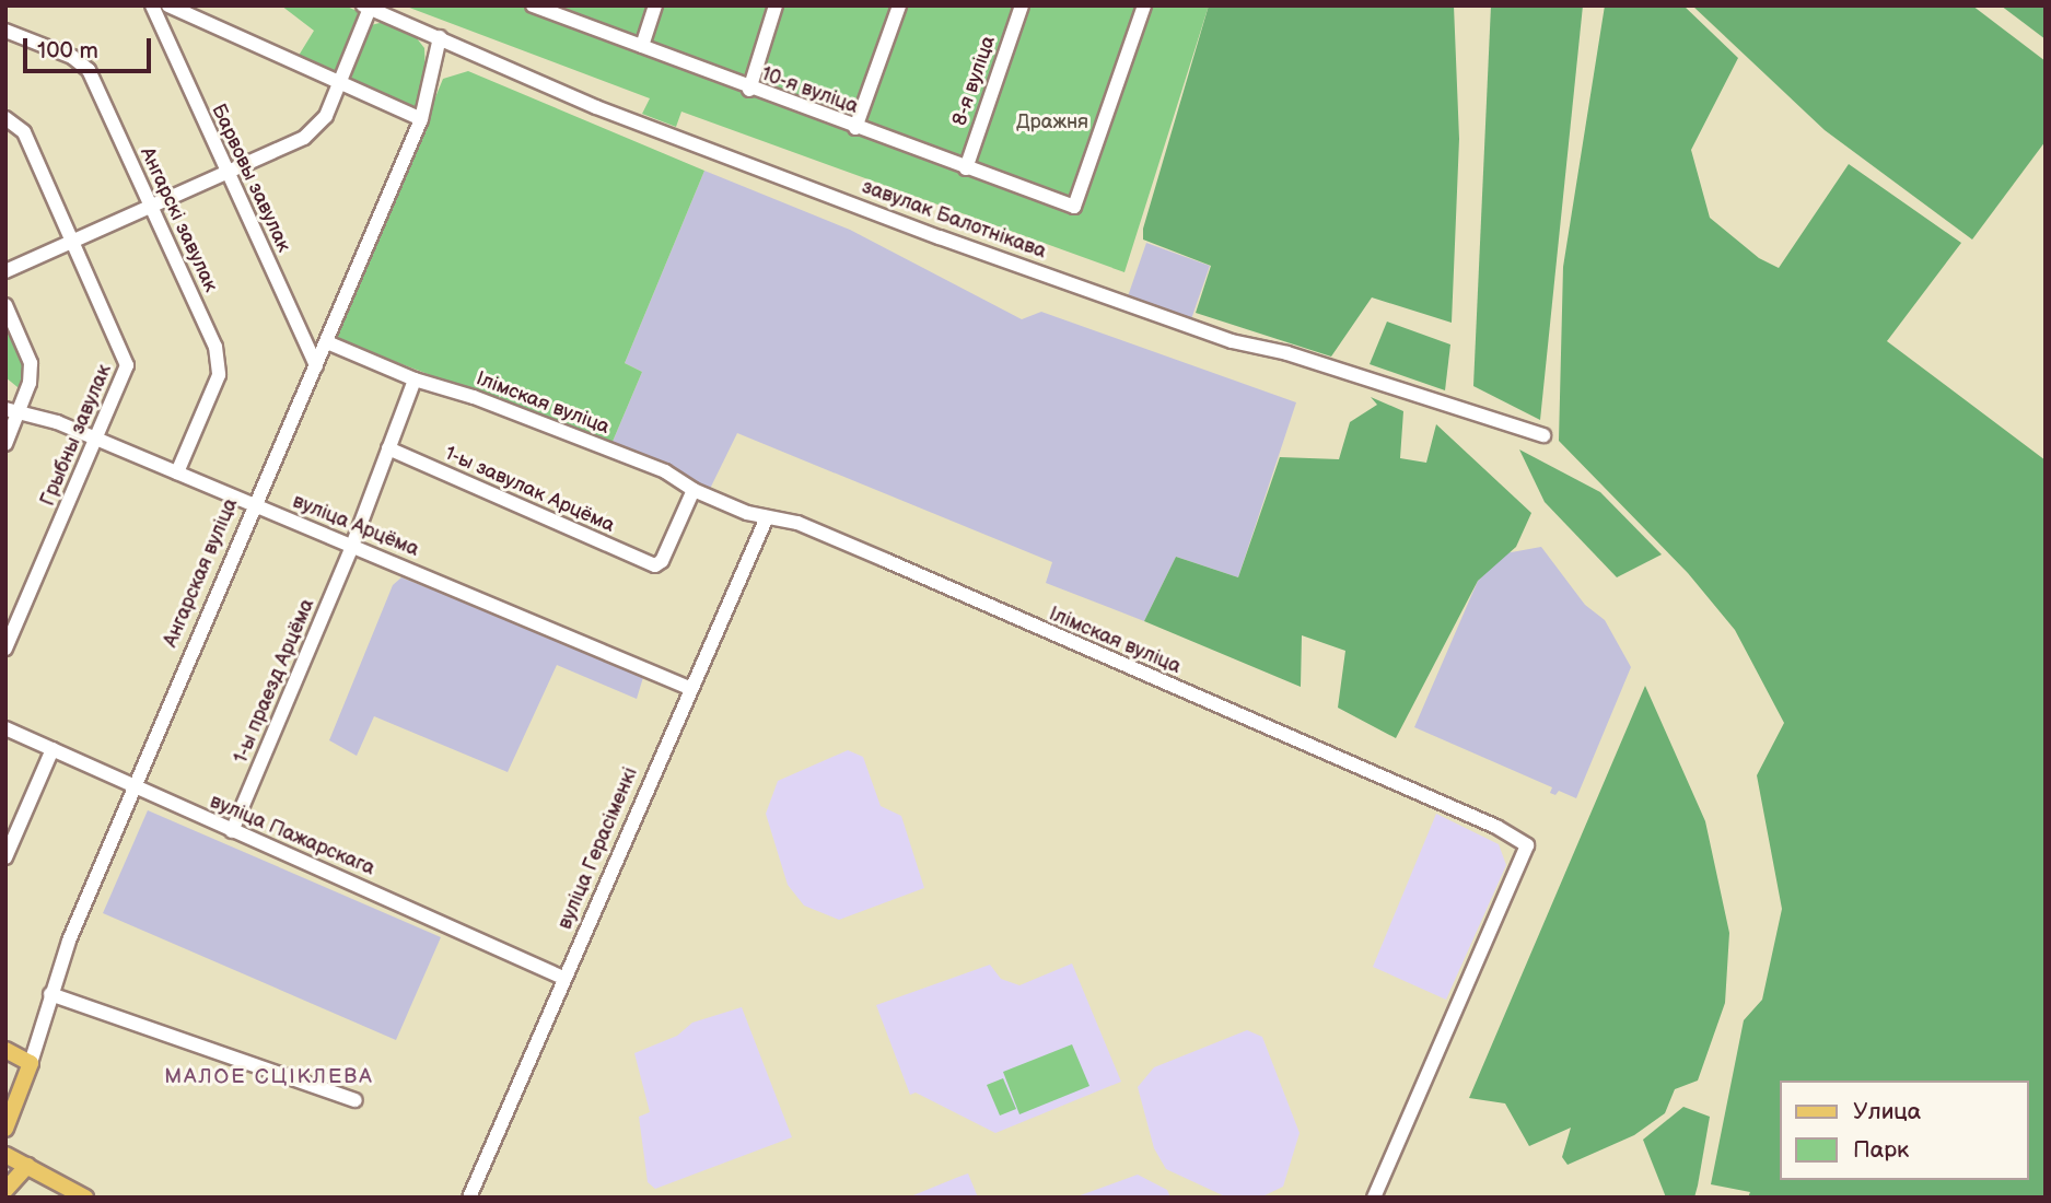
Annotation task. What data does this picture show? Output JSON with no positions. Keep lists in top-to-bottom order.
{
  "streets": {
    "main road": ["Ангарская вуліца"],
    "street": [
      "8-я вуліца",
      "10-я вуліца",
      "Барвовы завулак",
      "Ангарскі завулак",
      "завулак Балотнікава",
      "Ілімская вуліца",
      "Грыбны завулак",
      "1-ы завулак Арцёма",
      "вуліца Арцёма",
      "1-ы праезд Арцёма",
      "вуліца Пажарскага",
      "вуліца Герасіменкі"
    ]
  },
  "crossings": [
    ["8-я вуліца", "10-я вуліца"],
    ["Барвовы завулак", "Ангарская вуліца"],
    ["Ангарскі завулак", "вуліца Арцёма"],
    ["завулак Балотнікава", "Ангарская вуліца"],
    ["Ілімская вуліца", "1-ы завулак Арцёма"],
    ["Ілімская вуліца", "Ангарская вуліца"],
    ["Ілімская вуліца", "вуліца Герасіменкі"],
    ["Грыбны завулак", "вуліца Арцёма"],
    ["вуліца Арцёма", "Ангарская вуліца"],
    ["вуліца Арцёма", "1-ы праезд Арцёма"],
    ["вуліца Арцёма", "вуліца Герасіменкі"],
    ["Ангарская вуліца", "вуліца Пажарскага"],
    ["1-ы праезд Арцёма", "вуліца Пажарскага"],
    ["вуліца Пажарскага", "вуліца Герасіменкі"]
  ],
  "districts": ["МАЛОЕ СЦІКЛЕВА"],
  "parks": ["Дражня"],
  "legend": ["Улица", "Парк"],
  "scale_bar": "100 m"
}
